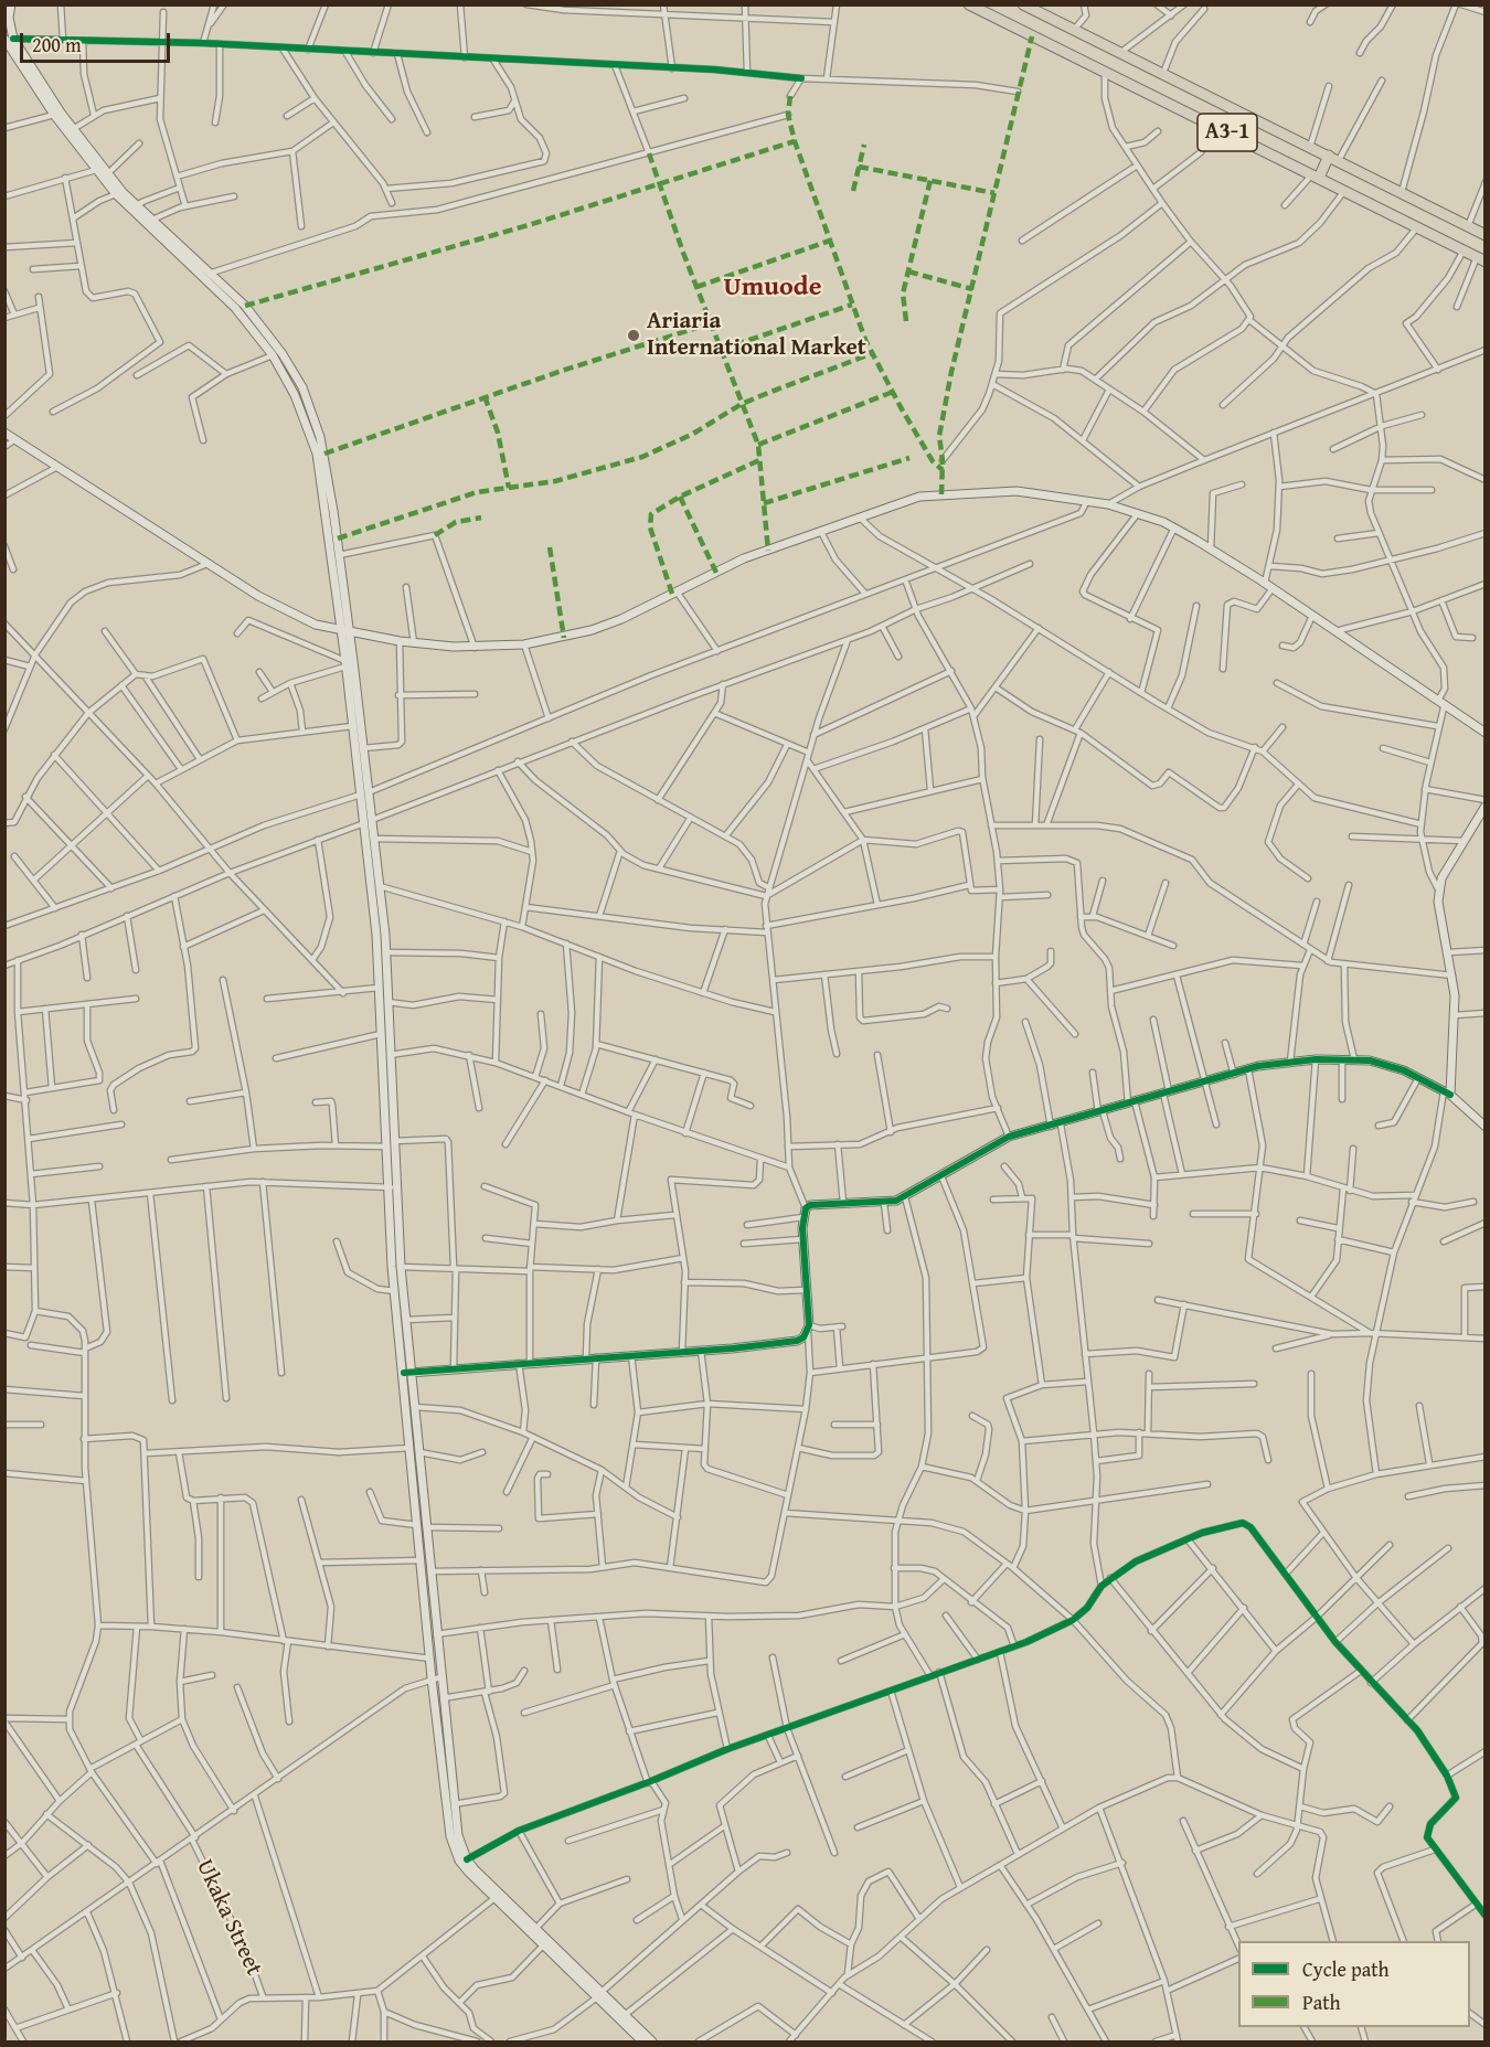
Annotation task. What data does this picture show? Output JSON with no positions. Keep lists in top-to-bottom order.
{
  "streets": {
    "highway": ["A3-1"],
    "street": ["Ukaka Street"]
  },
  "districts": ["Umuode"],
  "places": ["Ariaria International Market"],
  "legend": ["Cycle path", "Path"],
  "scale_bar": "200 m"
}
